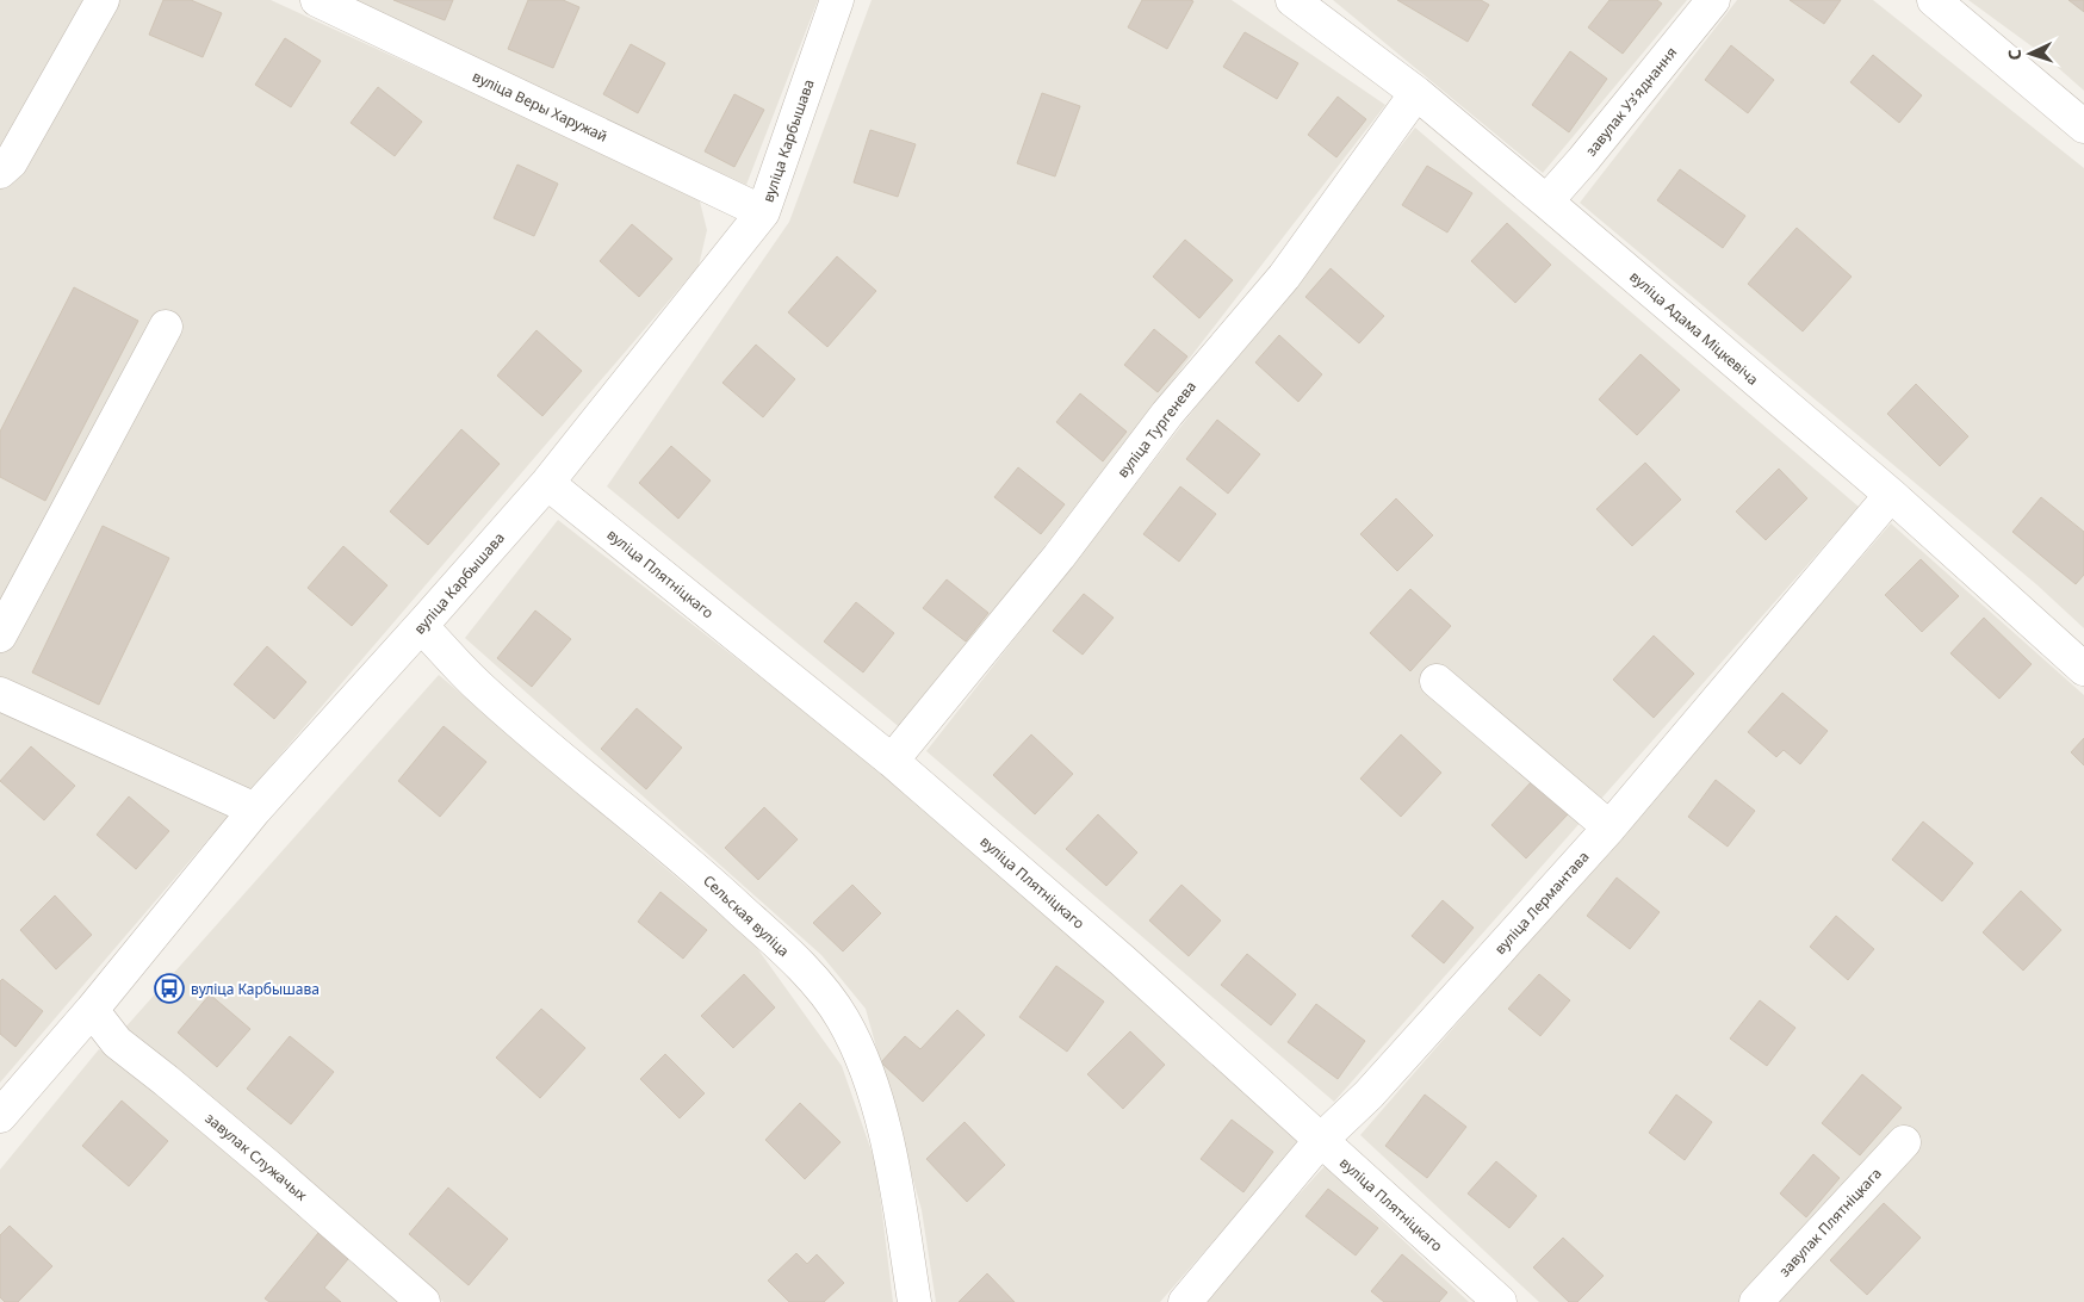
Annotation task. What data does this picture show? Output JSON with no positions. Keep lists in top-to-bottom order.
{
  "streets": {
    "street": [
      "завулак Узʼяднання",
      "вуліца Веры Харужай",
      "вуліца Карбышава",
      "вуліца Адама Міцкевіча",
      "вуліца Тургенева",
      "вуліца Плятніцкаго",
      "вуліца Лермантава",
      "Сельская вуліца",
      "завулак Служачых",
      "завулак Плятніцкага"
    ]
  },
  "crossings": [
    ["завулак Узʼяднання", "вуліца Адама Міцкевіча"],
    ["вуліца Веры Харужай", "вуліца Карбышава"],
    ["вуліца Карбышава", "вуліца Плятніцкаго"],
    ["вуліца Карбышава", "Сельская вуліца"],
    ["вуліца Карбышава", "завулак Служачых"],
    ["вуліца Адама Міцкевіча", "вуліца Тургенева"],
    ["вуліца Адама Міцкевіча", "вуліца Лермантава"],
    ["вуліца Тургенева", "вуліца Плятніцкаго"],
    ["вуліца Плятніцкаго", "вуліца Лермантава"]
  ],
  "places": {
    "bus stop": ["вуліца Карбышава"]
  },
  "north": "left"
}
